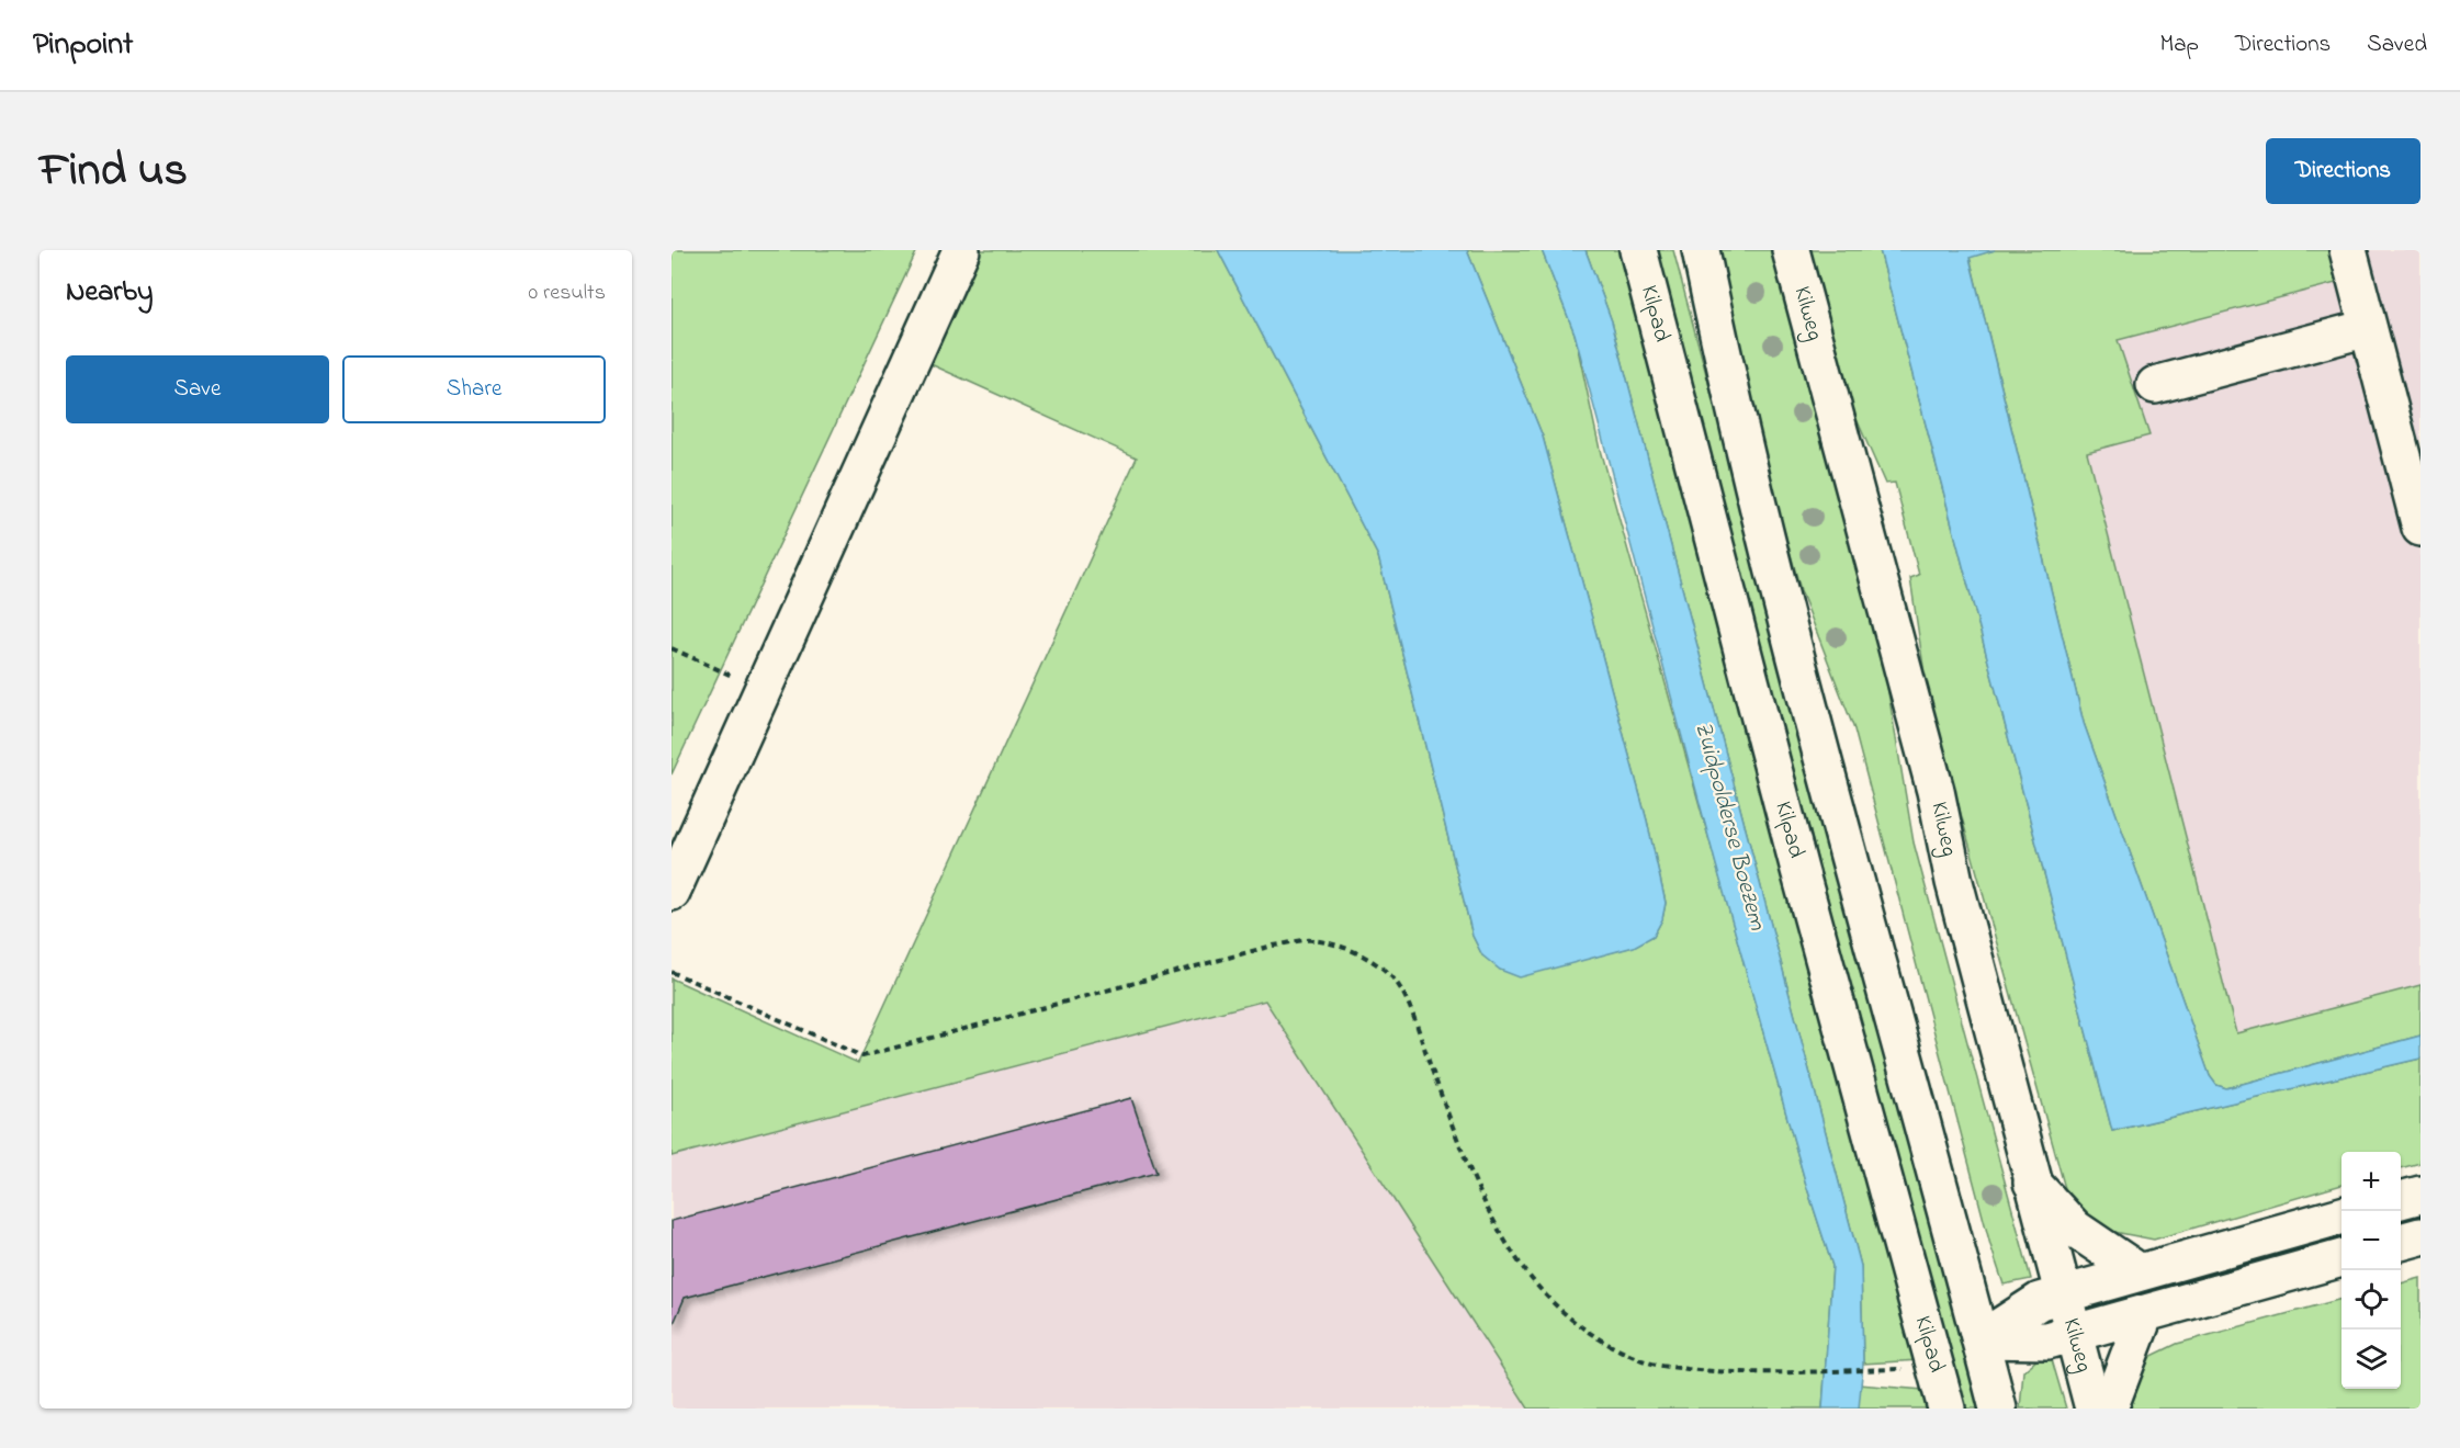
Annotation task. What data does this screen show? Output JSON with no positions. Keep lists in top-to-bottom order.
{
  "streets": {
    "main road": ["Kilweg", "Kilpad"]
  },
  "water": ["Zuidpolderse Boezem"],
  "page": {
    "header": "Pinpoint",
    "nav": ["Map", "Directions", "Saved"],
    "title": "Find us",
    "buttons": [
      "Directions",
      ["Save", "Share"]
    ],
    "heading": ["Nearby", "0 results"],
    "map_buttons": ["+", "−"]
  }
}
